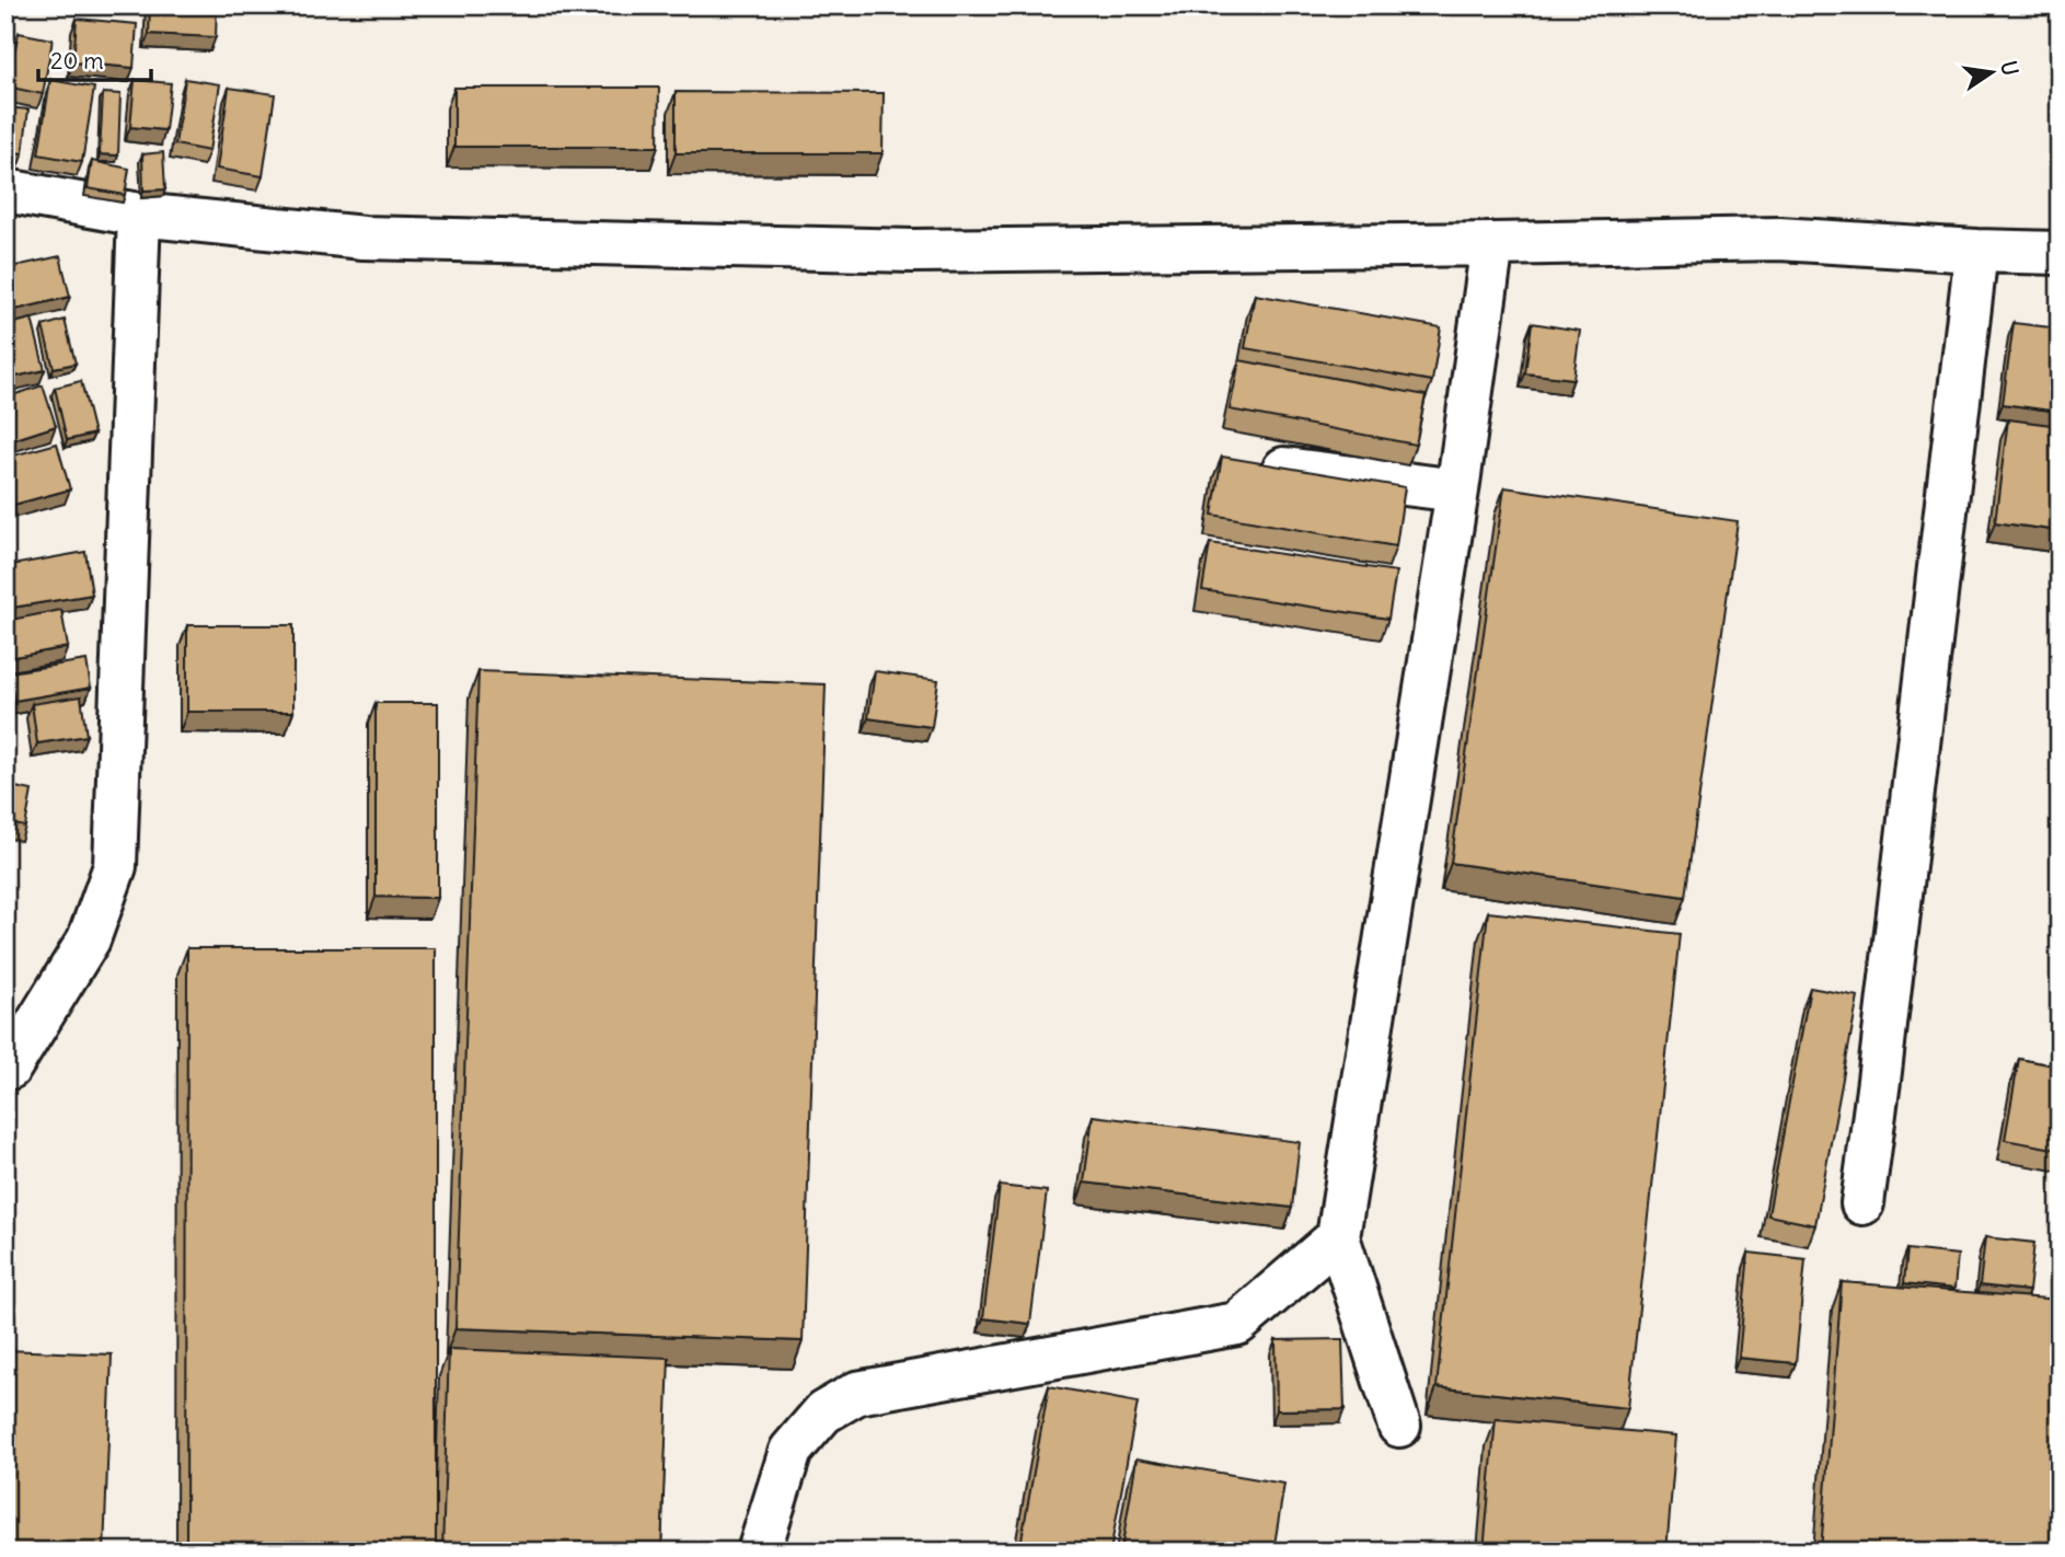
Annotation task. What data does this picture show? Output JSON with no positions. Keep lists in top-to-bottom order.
{
  "scale_bar": "20 m",
  "north": "right"
}
